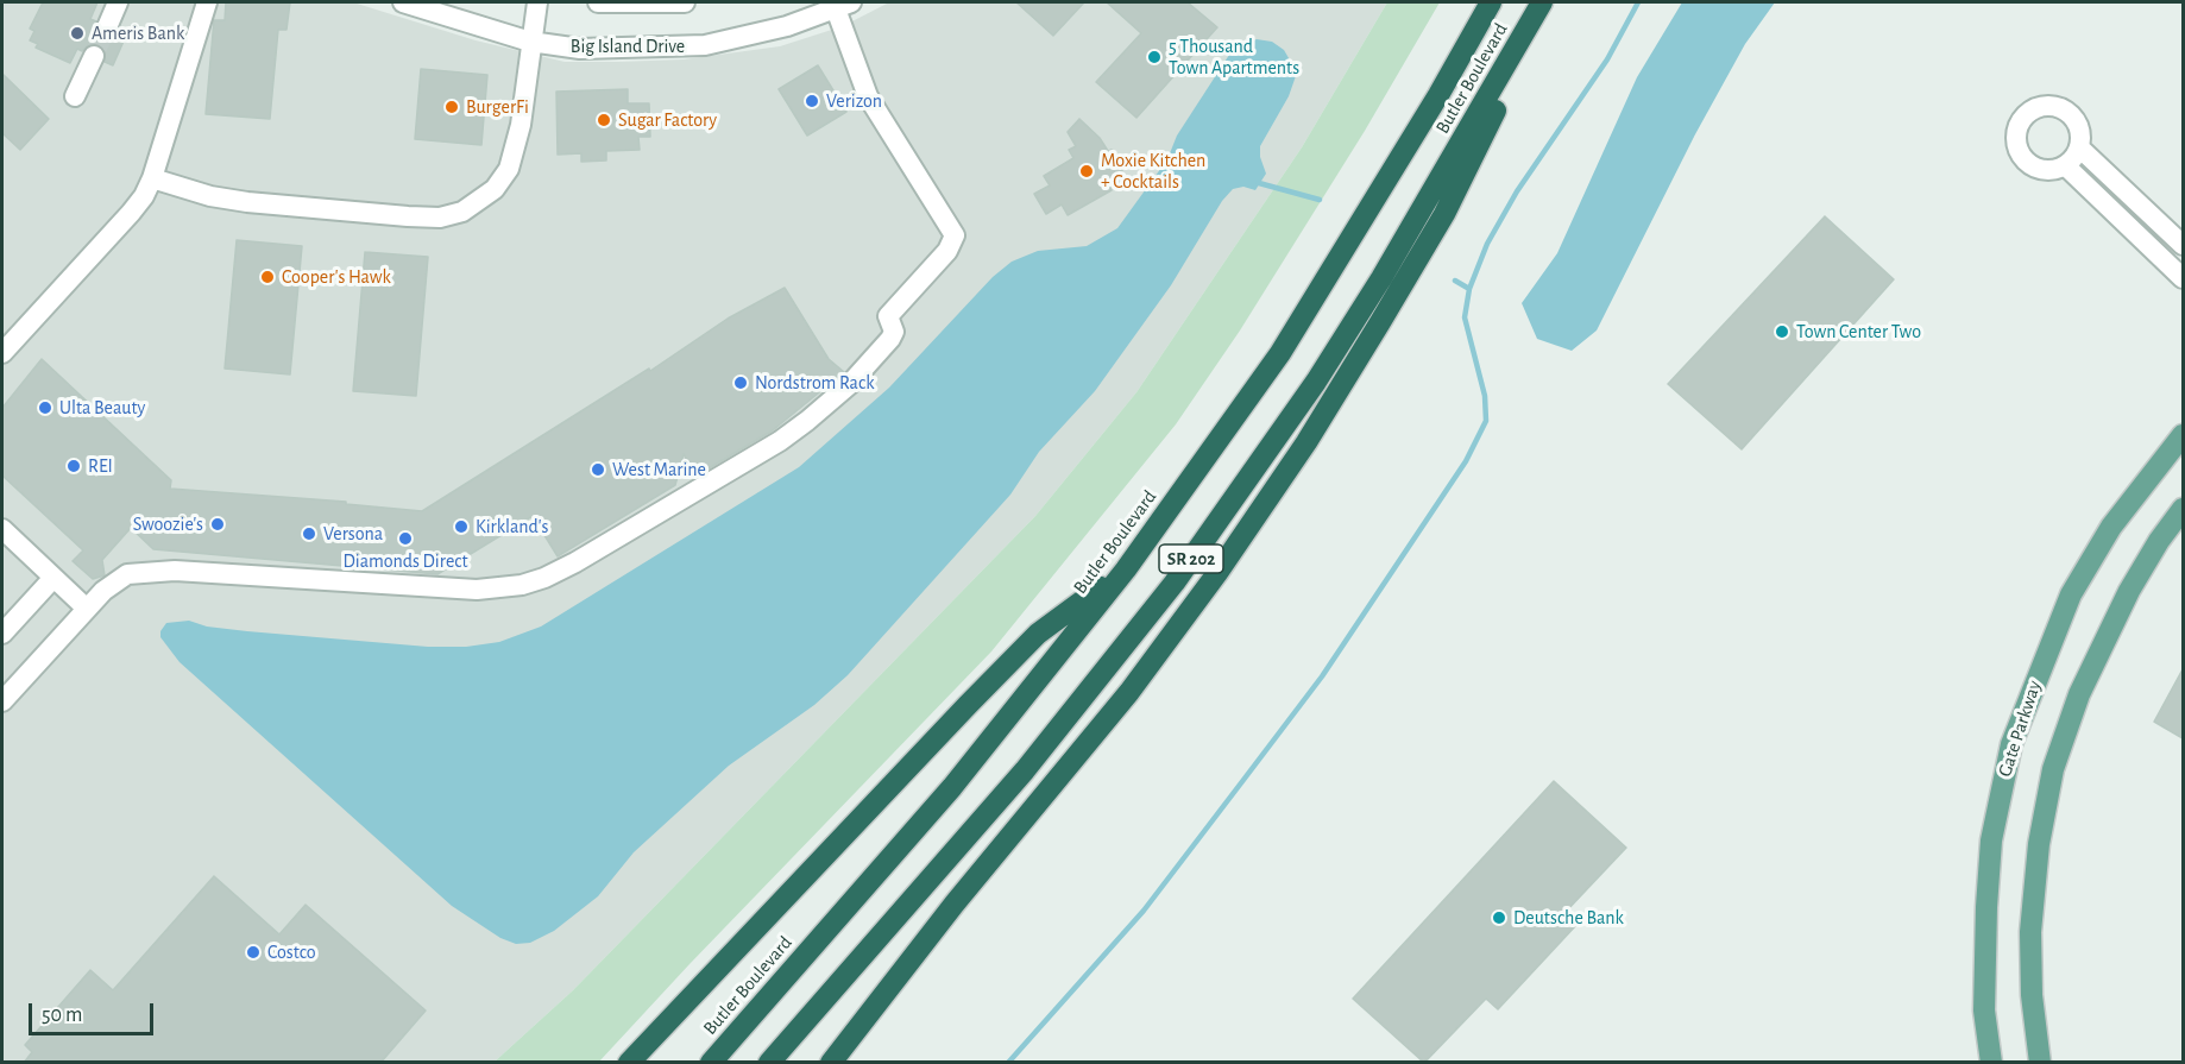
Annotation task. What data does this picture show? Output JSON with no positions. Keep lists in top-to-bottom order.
{
  "streets": {
    "highway": ["Butler Boulevard", "SR 202"],
    "main road": ["Gate Parkway"],
    "street": ["Big Island Drive"]
  },
  "places": [
    "Ameris Bank",
    "5 Thousand Town Apartments",
    "Verizon",
    "BurgerFi",
    "Sugar Factory",
    "Moxie Kitchen + Cocktails",
    "Cooper's Hawk",
    "Town Center Two",
    "Nordstrom Rack",
    "Ulta Beauty",
    "REI",
    "West Marine",
    "Swoozie's",
    "Kirkland's",
    "Versona",
    "Diamonds Direct",
    "Deutsche Bank",
    "Costco"
  ],
  "scale_bar": "50 m"
}
